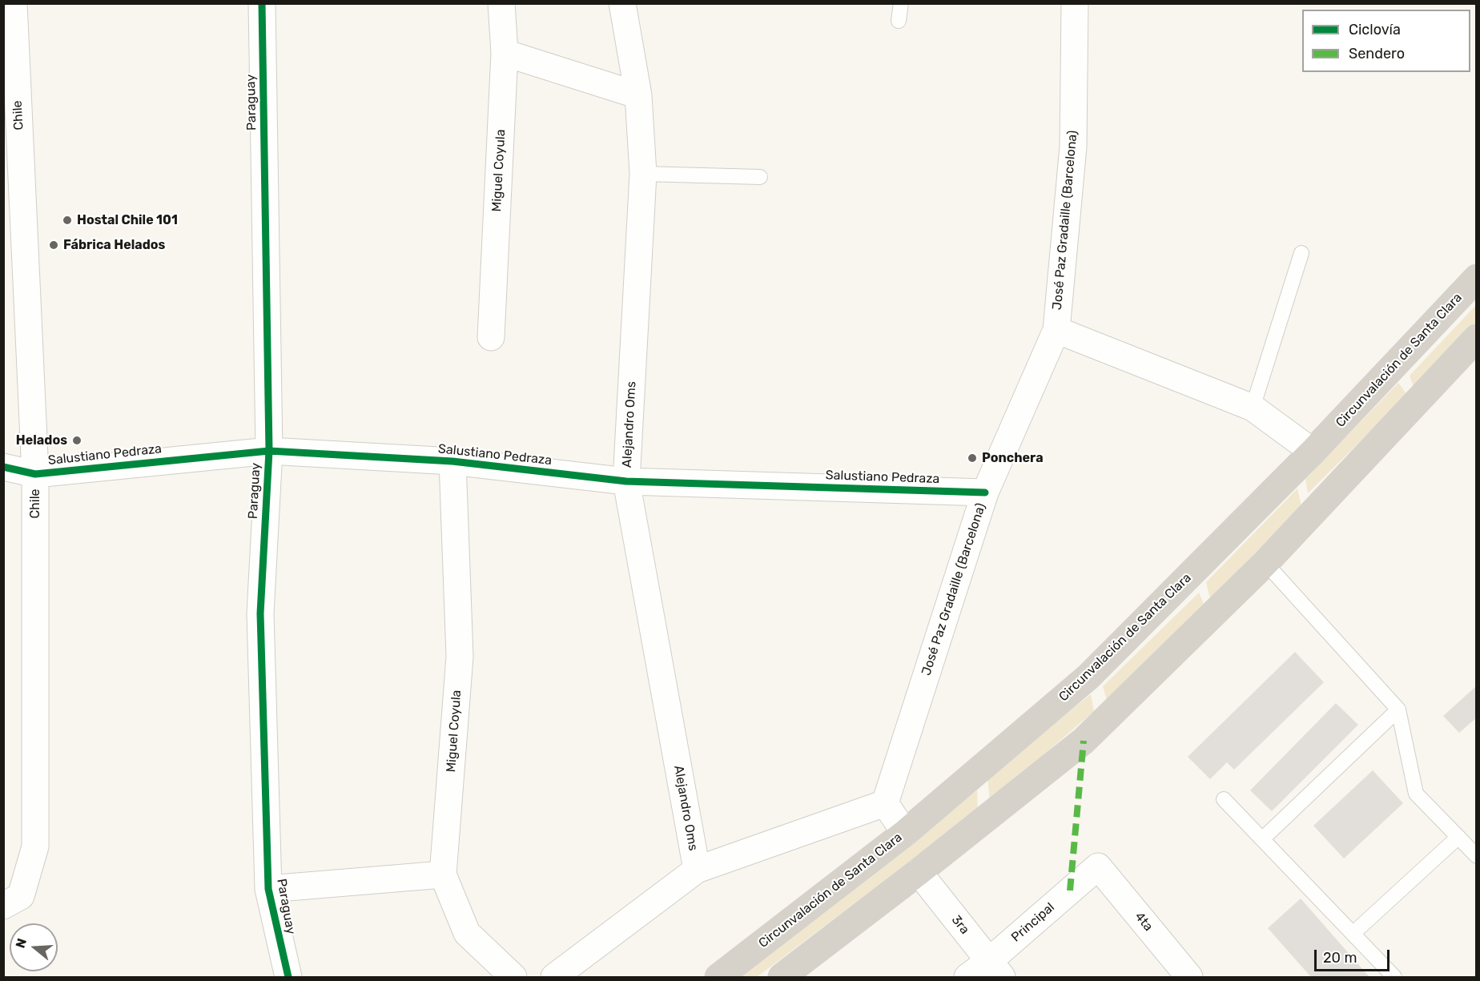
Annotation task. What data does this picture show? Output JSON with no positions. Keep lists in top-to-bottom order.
{
  "streets": {
    "highway": ["Circunvalación de Santa Clara"],
    "street": [
      "Paraguay",
      "Chile",
      "Miguel Coyula",
      "José Paz Gradaille (Barcelona)",
      "Alejandro Oms",
      "Salustiano Pedraza",
      "4ta",
      "Principal",
      "3ra"
    ]
  },
  "crossings": [
    ["Paraguay", "Salustiano Pedraza"],
    ["Chile", "Salustiano Pedraza"],
    ["Miguel Coyula", "Salustiano Pedraza"],
    ["José Paz Gradaille (Barcelona)", "Salustiano Pedraza"],
    ["Alejandro Oms", "Salustiano Pedraza"],
    ["4ta", "Principal"],
    ["Principal", "3ra"]
  ],
  "places": [
    "Hostal Chile 101",
    "Fábrica Helados",
    "Helados",
    "Ponchera"
  ],
  "legend": ["Ciclovía", "Sendero"],
  "scale_bar": "20 m",
  "north": "left"
}
